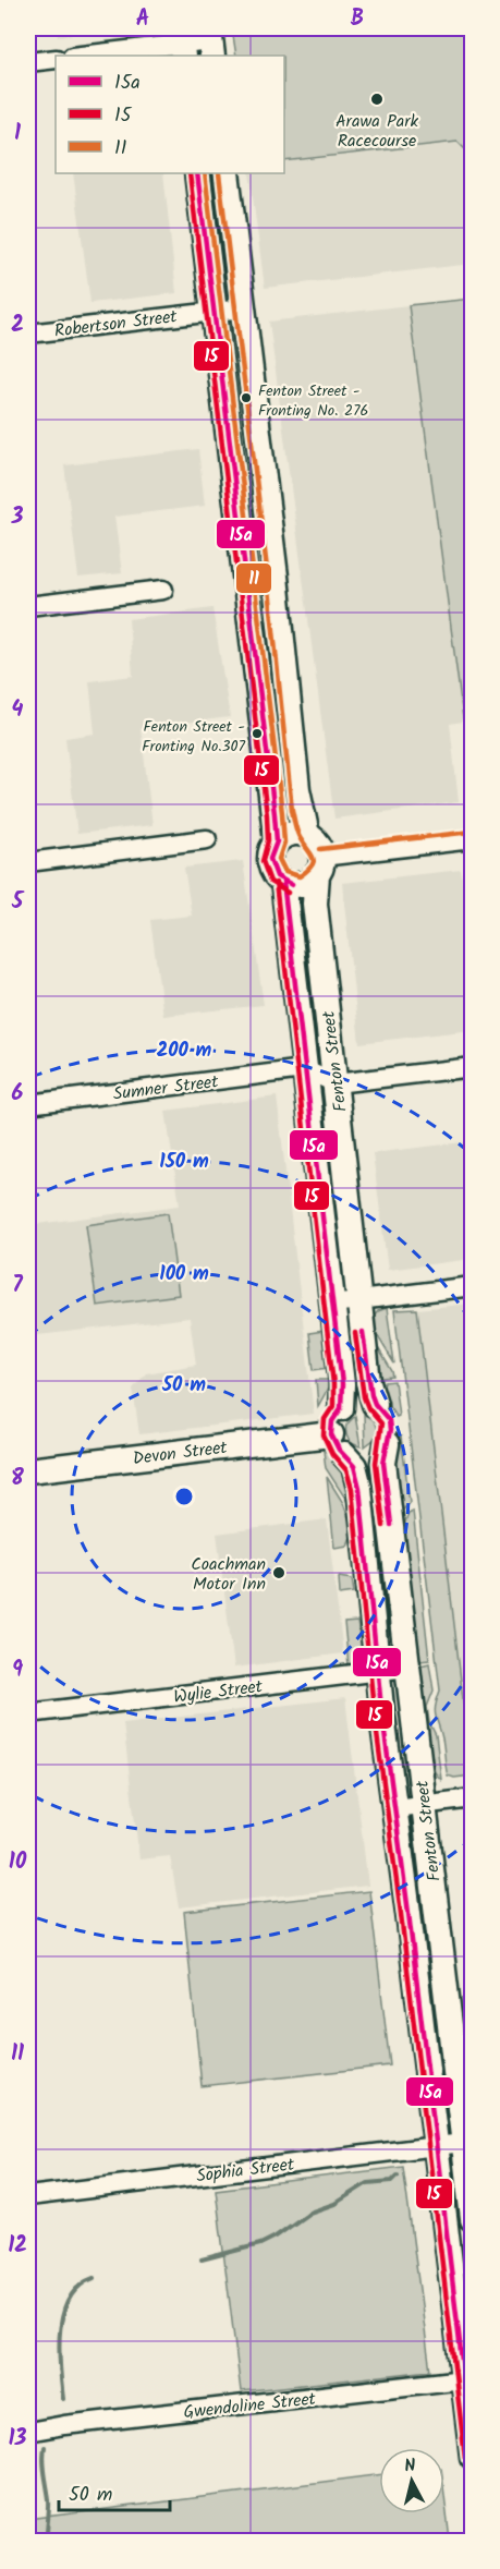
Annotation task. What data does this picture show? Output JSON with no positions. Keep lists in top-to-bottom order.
{
  "streets": {
    "main road": ["Fenton Street", "Devon Street"],
    "street": [
      "Robertson Street",
      "Sumner Street",
      "Wylie Street",
      "Sophia Street",
      "Gwendoline Street"
    ]
  },
  "crossings": [
    ["Fenton Street", "Sumner Street"],
    ["Fenton Street", "Devon Street"],
    ["Fenton Street", "Wylie Street"],
    ["Fenton Street", "Sophia Street"],
    ["Fenton Street", "Gwendoline Street"]
  ],
  "places": [
    "Arawa Park Racecourse",
    "Fenton Street - Fronting No. 276",
    "Fenton Street - Fronting No.307",
    "Coachman Motor Inn"
  ],
  "lines": ["transit line 15a", "transit line 15", "transit line 11"],
  "legend": ["15a", "15", "11"],
  "scale_bar": "50 m",
  "north": "top",
  "grid": {
    "columns": ["A", "B"],
    "rows": [
      "1",
      "2",
      "3",
      "4",
      "5",
      "6",
      "7",
      "8",
      "9",
      "10",
      "11",
      "12",
      "13"
    ]
  },
  "rings": [
    "200 m",
    "150 m",
    "100 m",
    "50 m"
  ]
}
